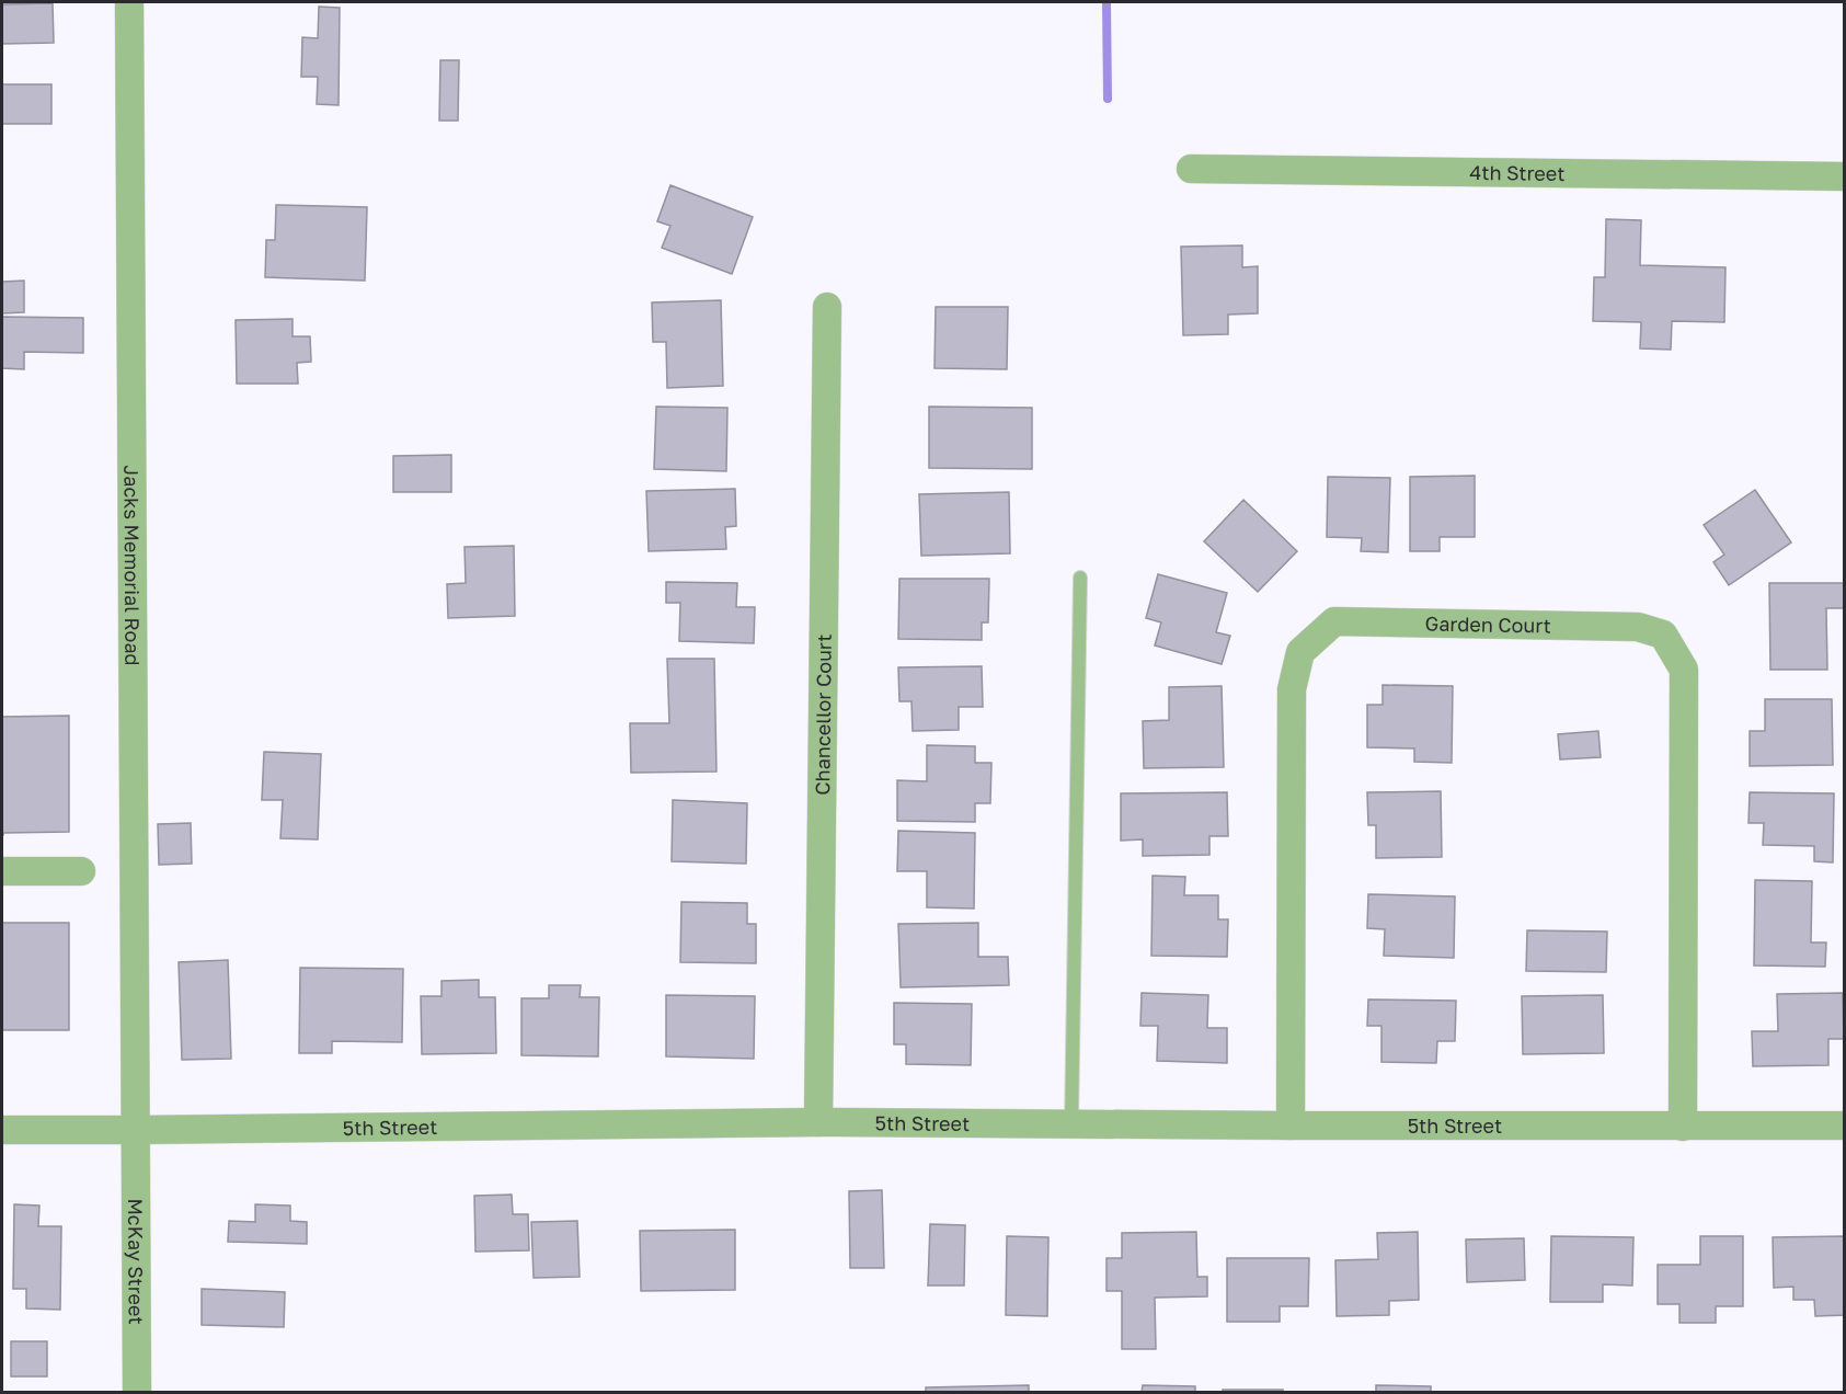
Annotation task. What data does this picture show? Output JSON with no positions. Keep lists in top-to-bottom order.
{
  "streets": {
    "street": [
      "4th Street",
      "Jacks Memorial Road",
      "Garden Court",
      "Chancellor Court",
      "5th Street",
      "McKay Street"
    ]
  },
  "crossings": [
    ["Jacks Memorial Road", "5th Street"],
    ["Jacks Memorial Road", "McKay Street"],
    ["Garden Court", "5th Street"],
    ["Chancellor Court", "5th Street"],
    ["5th Street", "McKay Street"]
  ]
}
